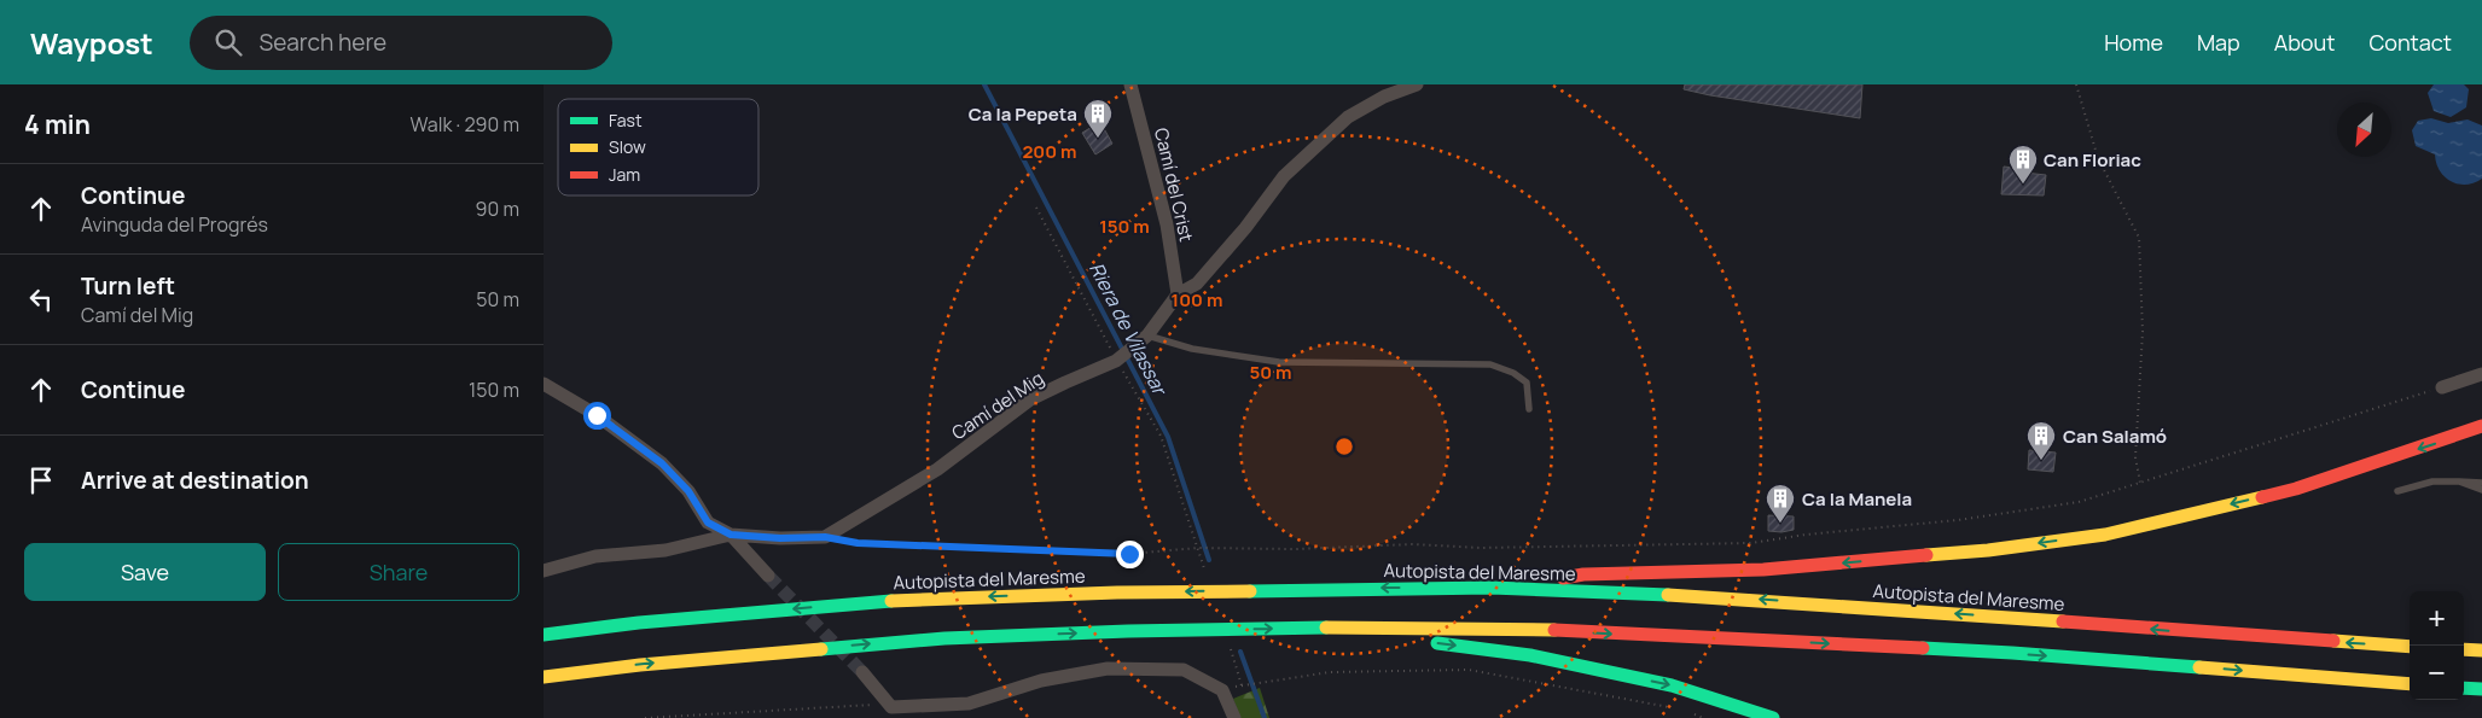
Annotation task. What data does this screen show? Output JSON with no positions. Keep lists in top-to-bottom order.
{
  "streets": {
    "highway": ["Autopista del Maresme"],
    "street": ["Camí del Crist", "Camí del Mig"]
  },
  "crossings": [
    ["Camí del Crist", "Camí del Mig"]
  ],
  "water": ["Riera de Vilassar"],
  "places": {
    "building": [
      "Ca la Pepeta",
      "Can Floriac",
      "Can Salamó",
      "Ca la Manela"
    ]
  },
  "legend": ["Fast", "Slow", "Jam"],
  "north": "bottom left",
  "page": {
    "header": "Waypost",
    "search": "Search here",
    "nav": [
      "Home",
      "Map",
      "About",
      "Contact"
    ],
    "heading": ["4 min", "Walk · 290 m"],
    "list": [
      ["Continue", "Avinguda del Progrés", "90 m"],
      ["Turn left", "Camí del Mig", "50 m"],
      ["Continue", "150 m"],
      "Arrive at destination"
    ],
    "buttons": ["Save", "Share"],
    "map_buttons": ["+", "−"]
  },
  "rings": [
    "200 m",
    "150 m",
    "100 m",
    "50 m"
  ]
}
